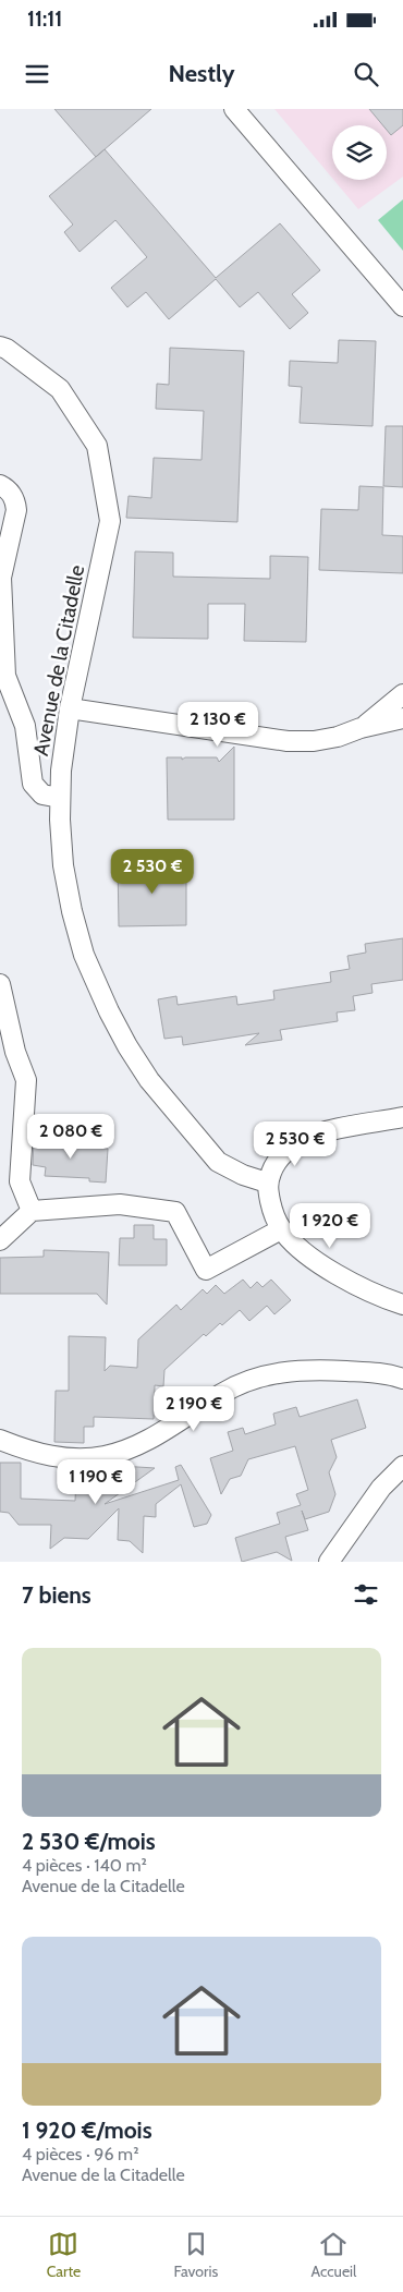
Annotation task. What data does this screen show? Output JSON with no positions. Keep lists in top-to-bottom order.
{
  "streets": {
    "street": ["Avenue de la Citadelle"]
  },
  "page": {
    "status": "11:11",
    "header": "Nestly",
    "price": [
      "2 130 €",
      "2 530 €",
      "2 080 €",
      "2 530 €",
      "1 920 €",
      "2 190 €",
      "1 190 €"
    ],
    "heading": "7 biens",
    "list": [
      {
        "name": "2 530 €/mois",
        "note": "4 pièces · 140 m² · Avenue de la Citadelle"
      },
      {
        "name": "1 920 €/mois",
        "note": "4 pièces · 96 m² · Avenue de la Citadelle"
      }
    ],
    "tabs": ["Carte", "Favoris", "Accueil"]
  }
}
